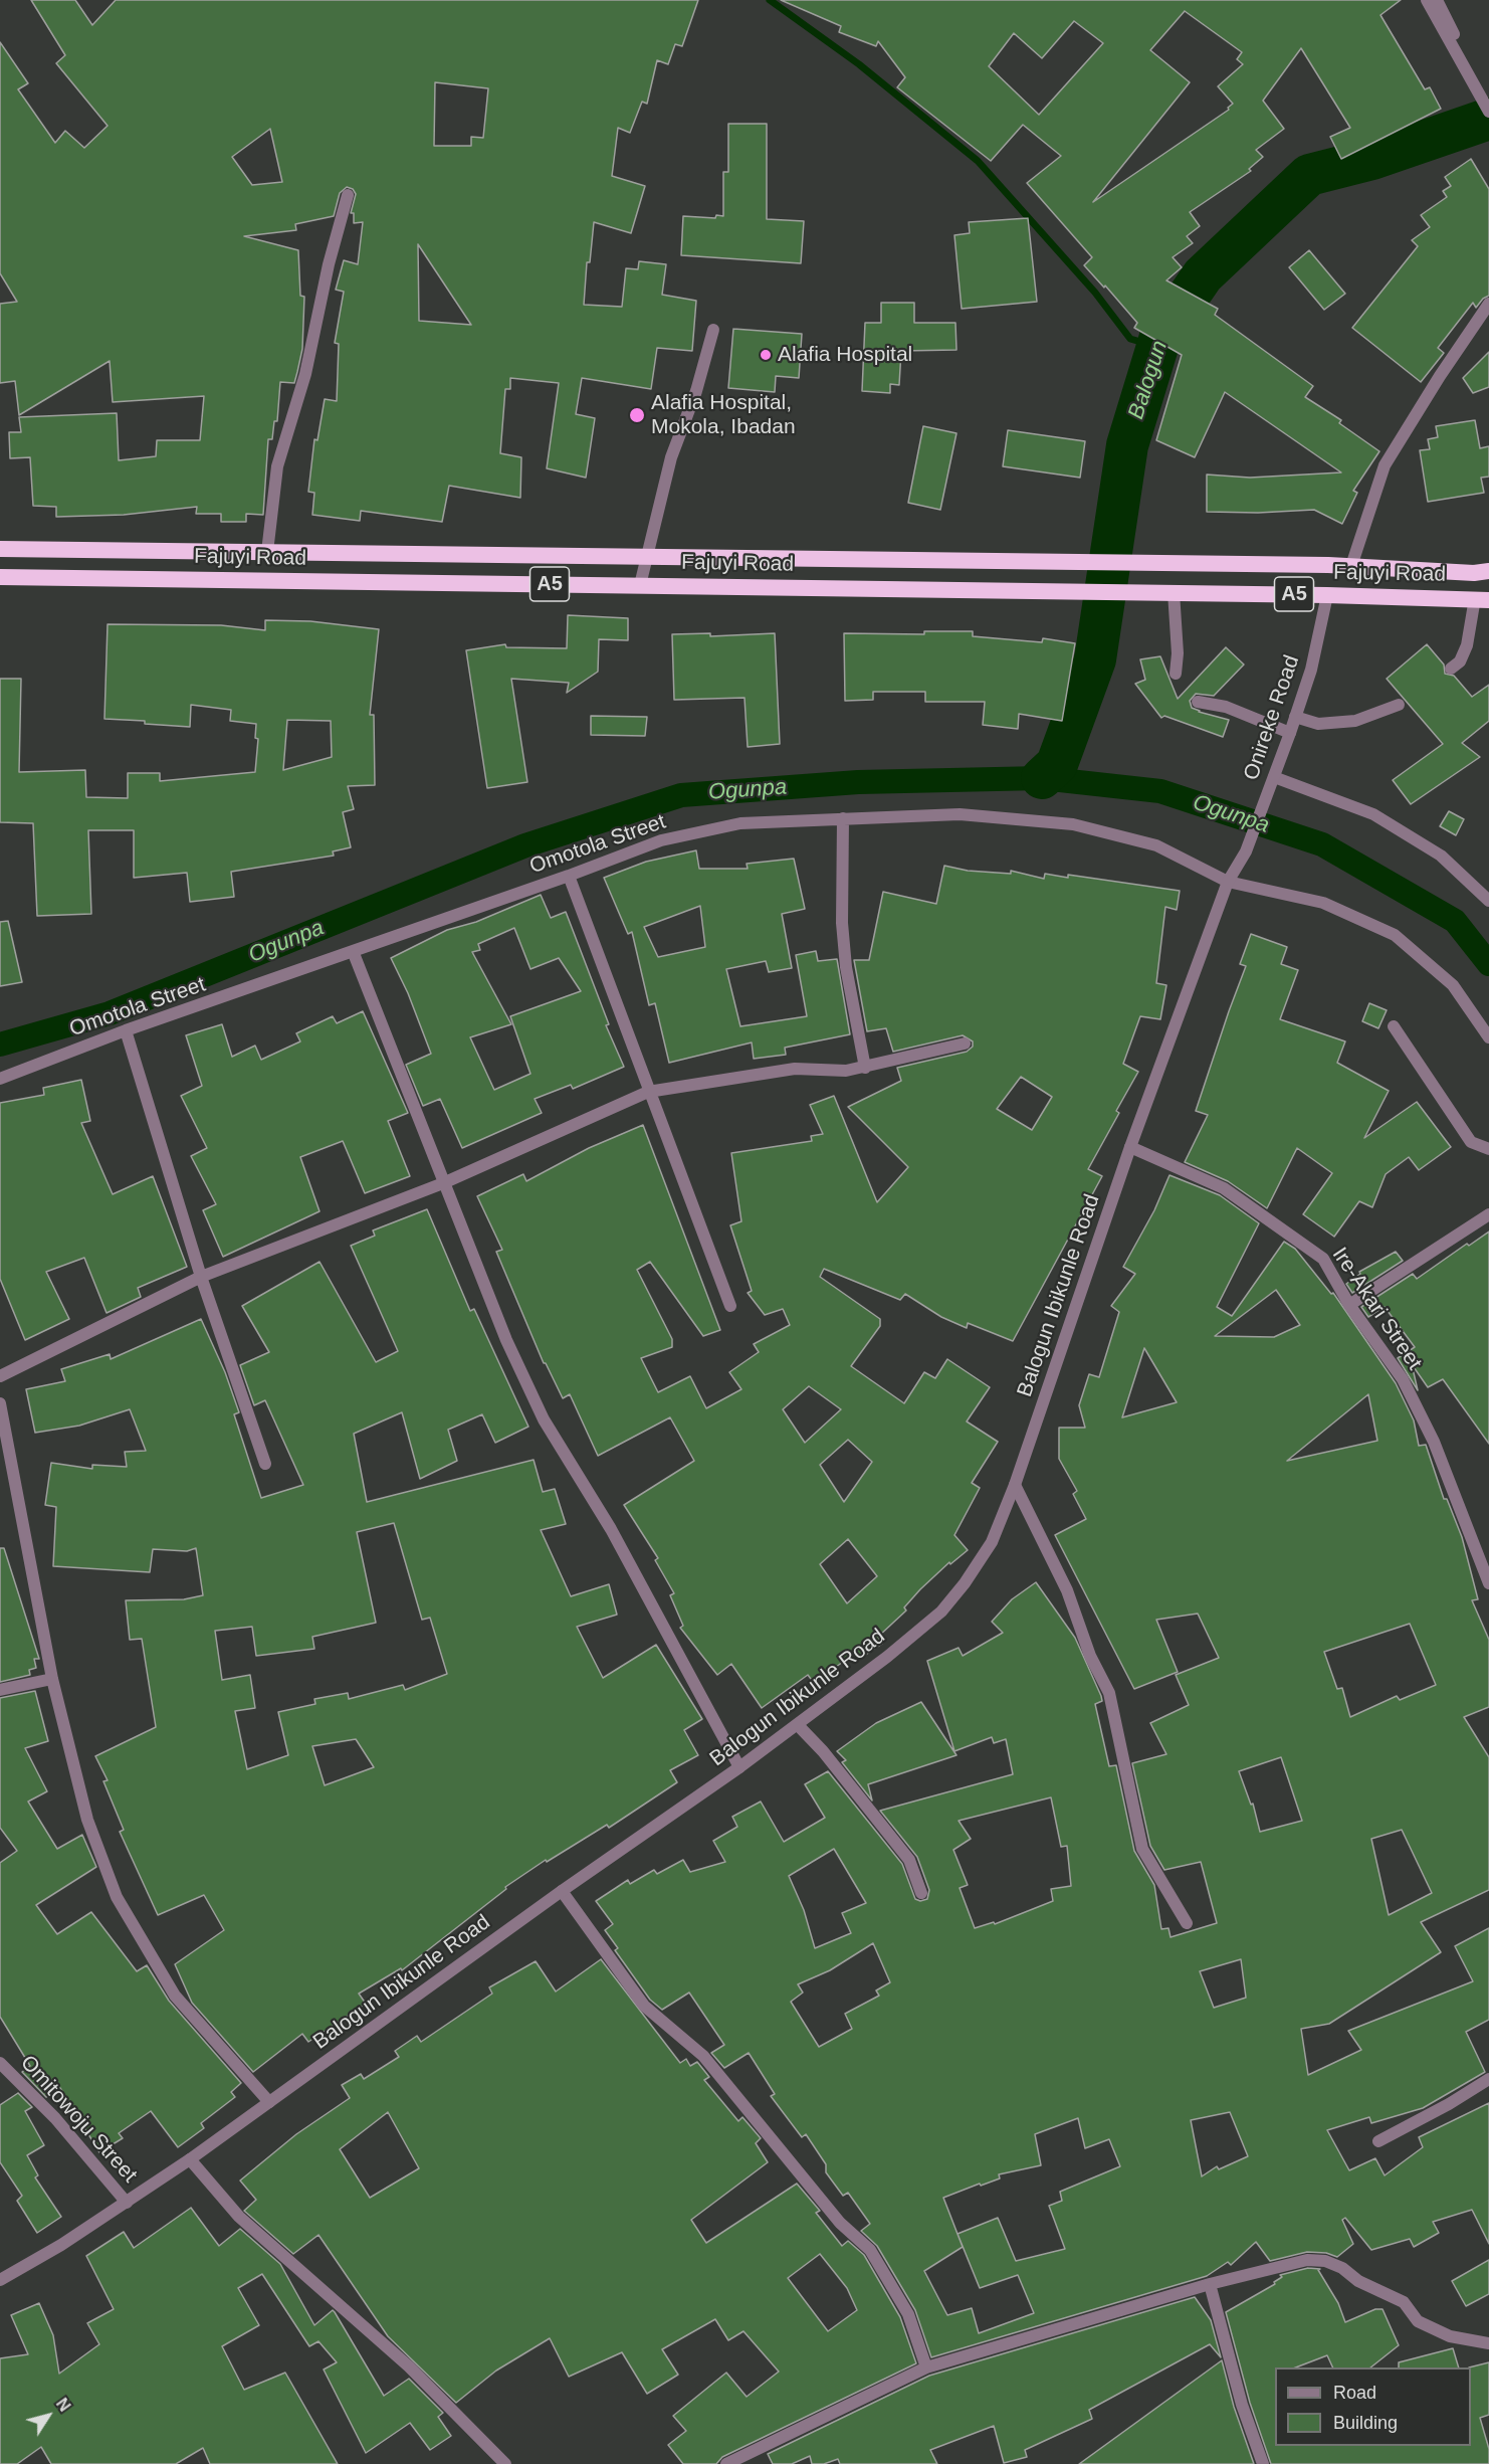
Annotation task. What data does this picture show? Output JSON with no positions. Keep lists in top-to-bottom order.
{
  "streets": {
    "highway": ["Fajuyi Road", "A5"],
    "street": [
      "Onireke Road",
      "Omotola Street",
      "Balogun Ibikunle Road",
      "Ire-Akari Street",
      "Omitowoju Street"
    ]
  },
  "crossings": [
    ["Fajuyi Road", "Onireke Road"],
    ["Onireke Road", "Balogun Ibikunle Road"],
    ["Omotola Street", "Balogun Ibikunle Road"],
    ["Balogun Ibikunle Road", "Ire-Akari Street"],
    ["Balogun Ibikunle Road", "Omitowoju Street"]
  ],
  "water": ["Balogun", "Ogunpa"],
  "places": ["Alafia Hospital", "Alafia Hospital, Mokola, Ibadan"],
  "legend": ["Road", "Building"],
  "north": "top right"
}
